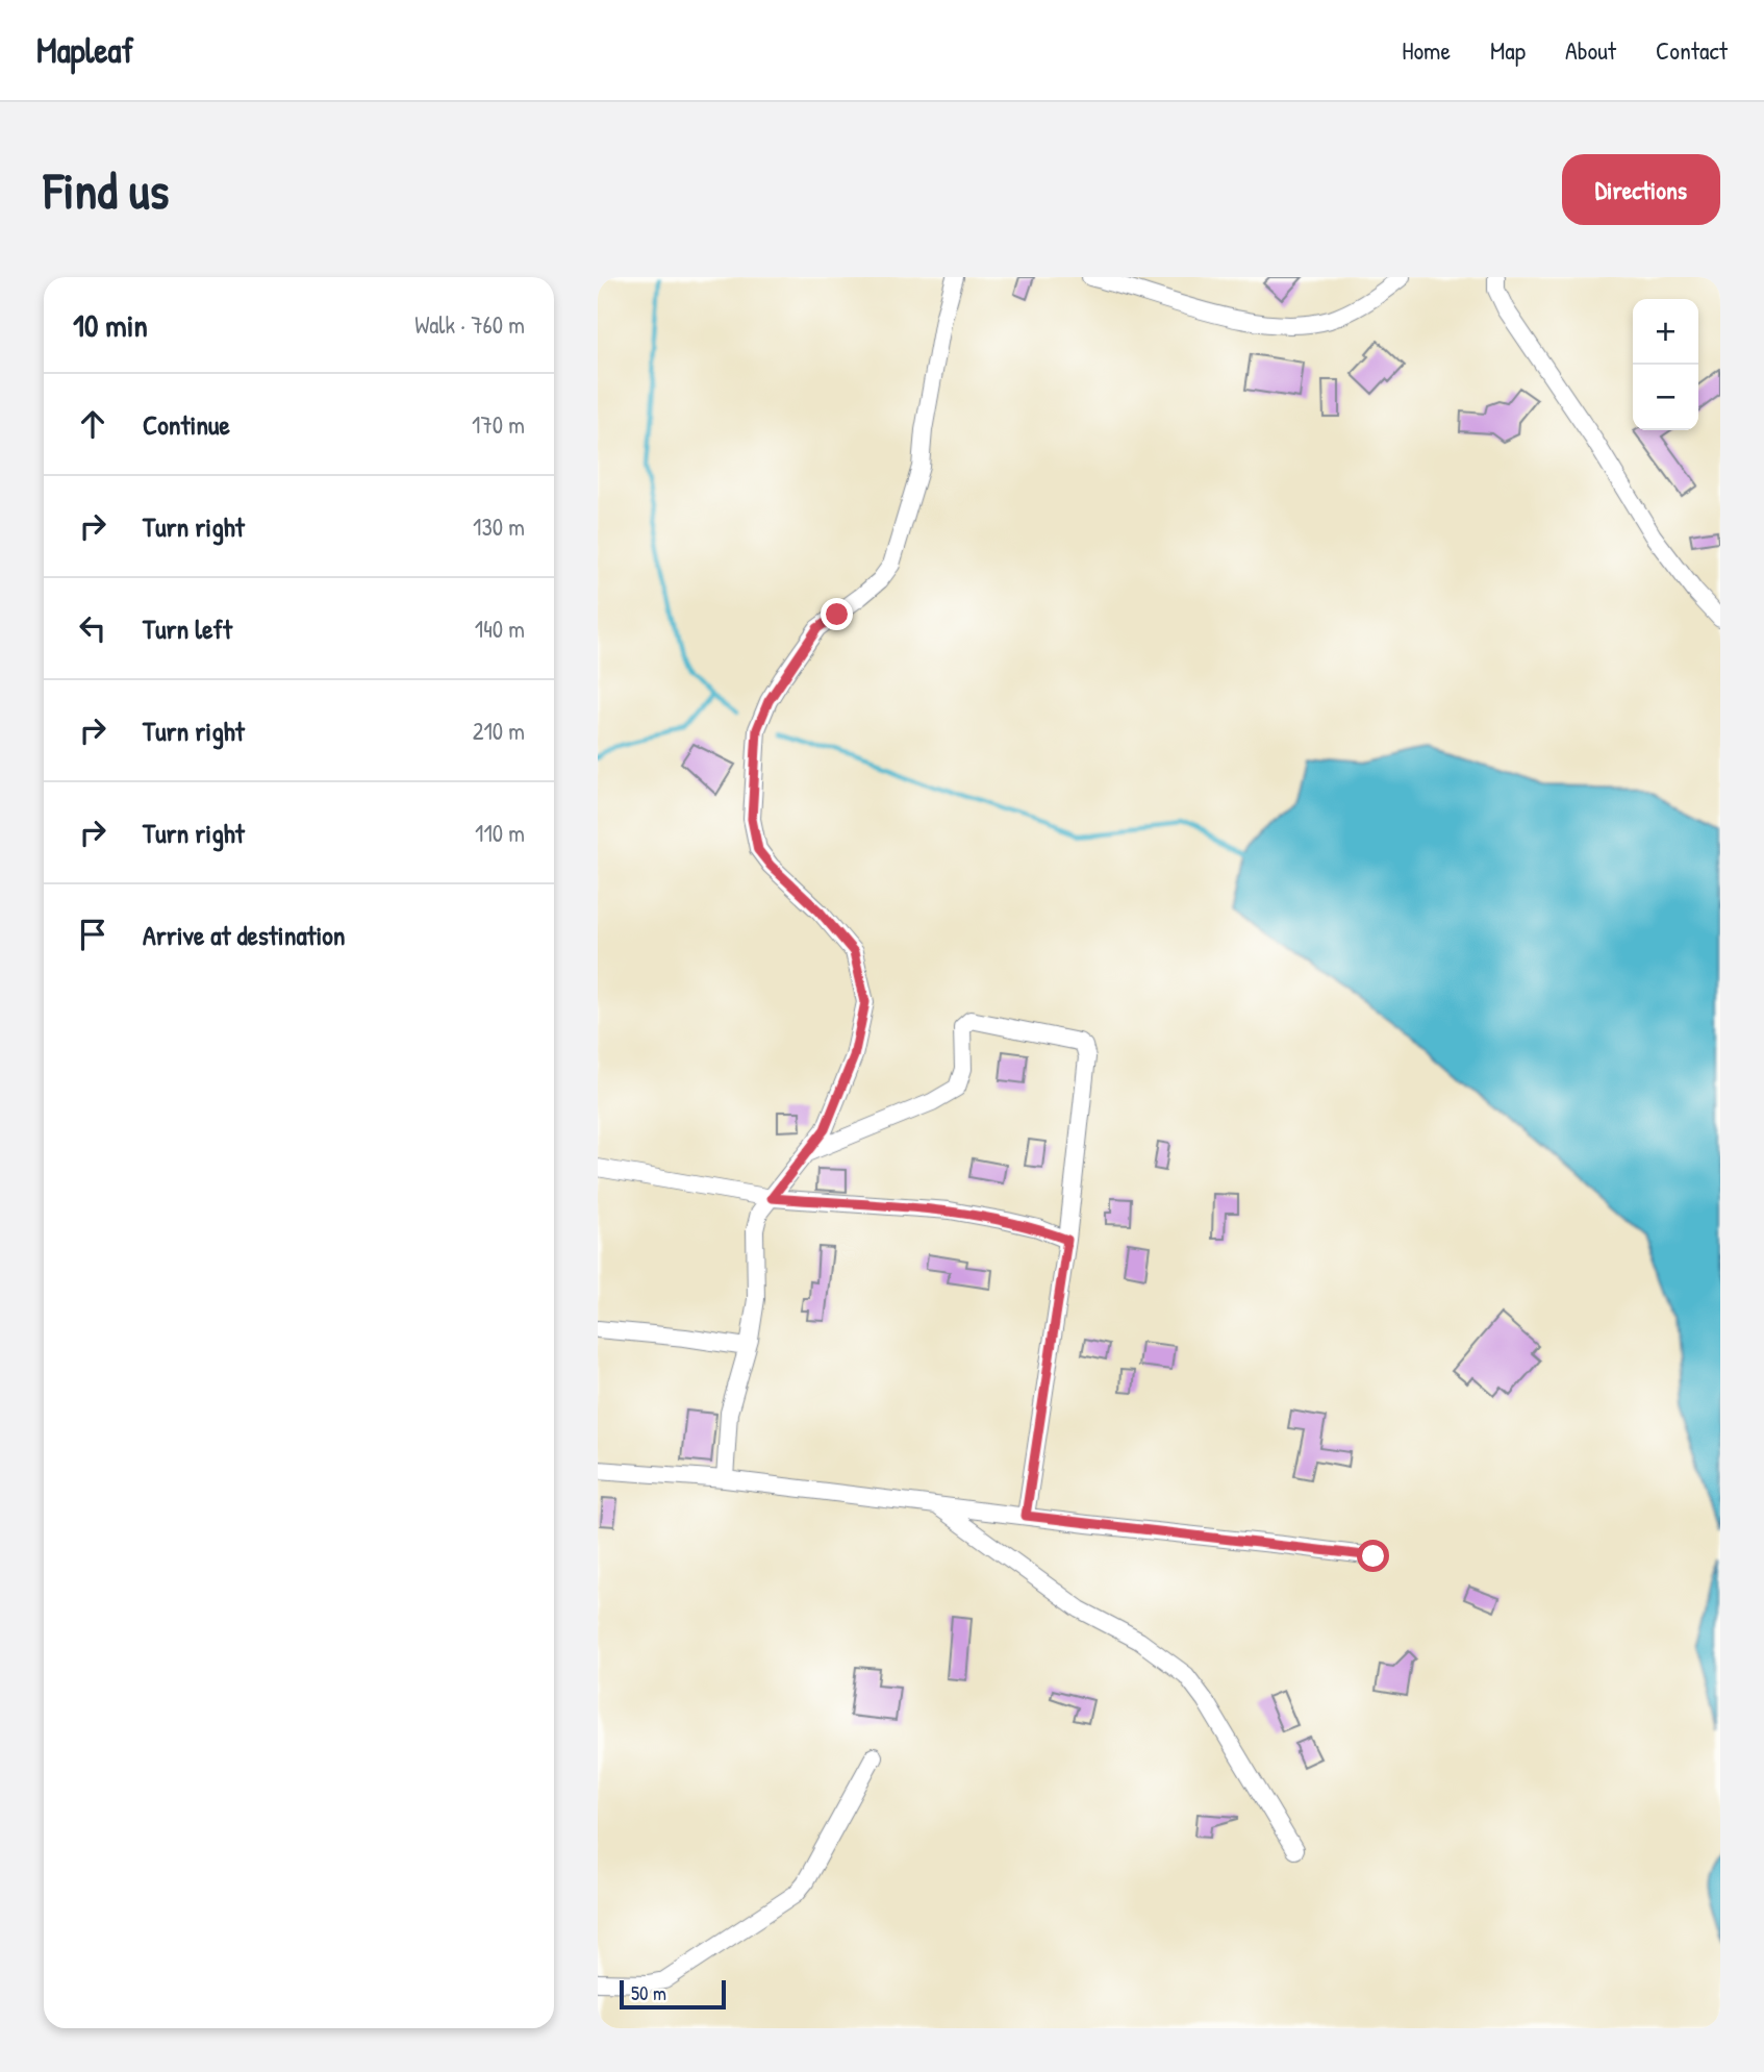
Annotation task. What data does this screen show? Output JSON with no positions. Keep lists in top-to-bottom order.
{
  "scale_bar": "50 m",
  "page": {
    "header": "Mapleaf",
    "nav": [
      "Home",
      "Map",
      "About",
      "Contact"
    ],
    "buttons": "Directions",
    "title": "Find us",
    "heading": ["10 min", "Walk · 760 m"],
    "map_buttons": ["+", "−"],
    "list": [
      ["Continue", "170 m"],
      ["Turn right", "130 m"],
      ["Turn left", "140 m"],
      ["Turn right", "210 m"],
      ["Turn right", "110 m"],
      "Arrive at destination"
    ],
    "scale": "50 m"
  }
}
